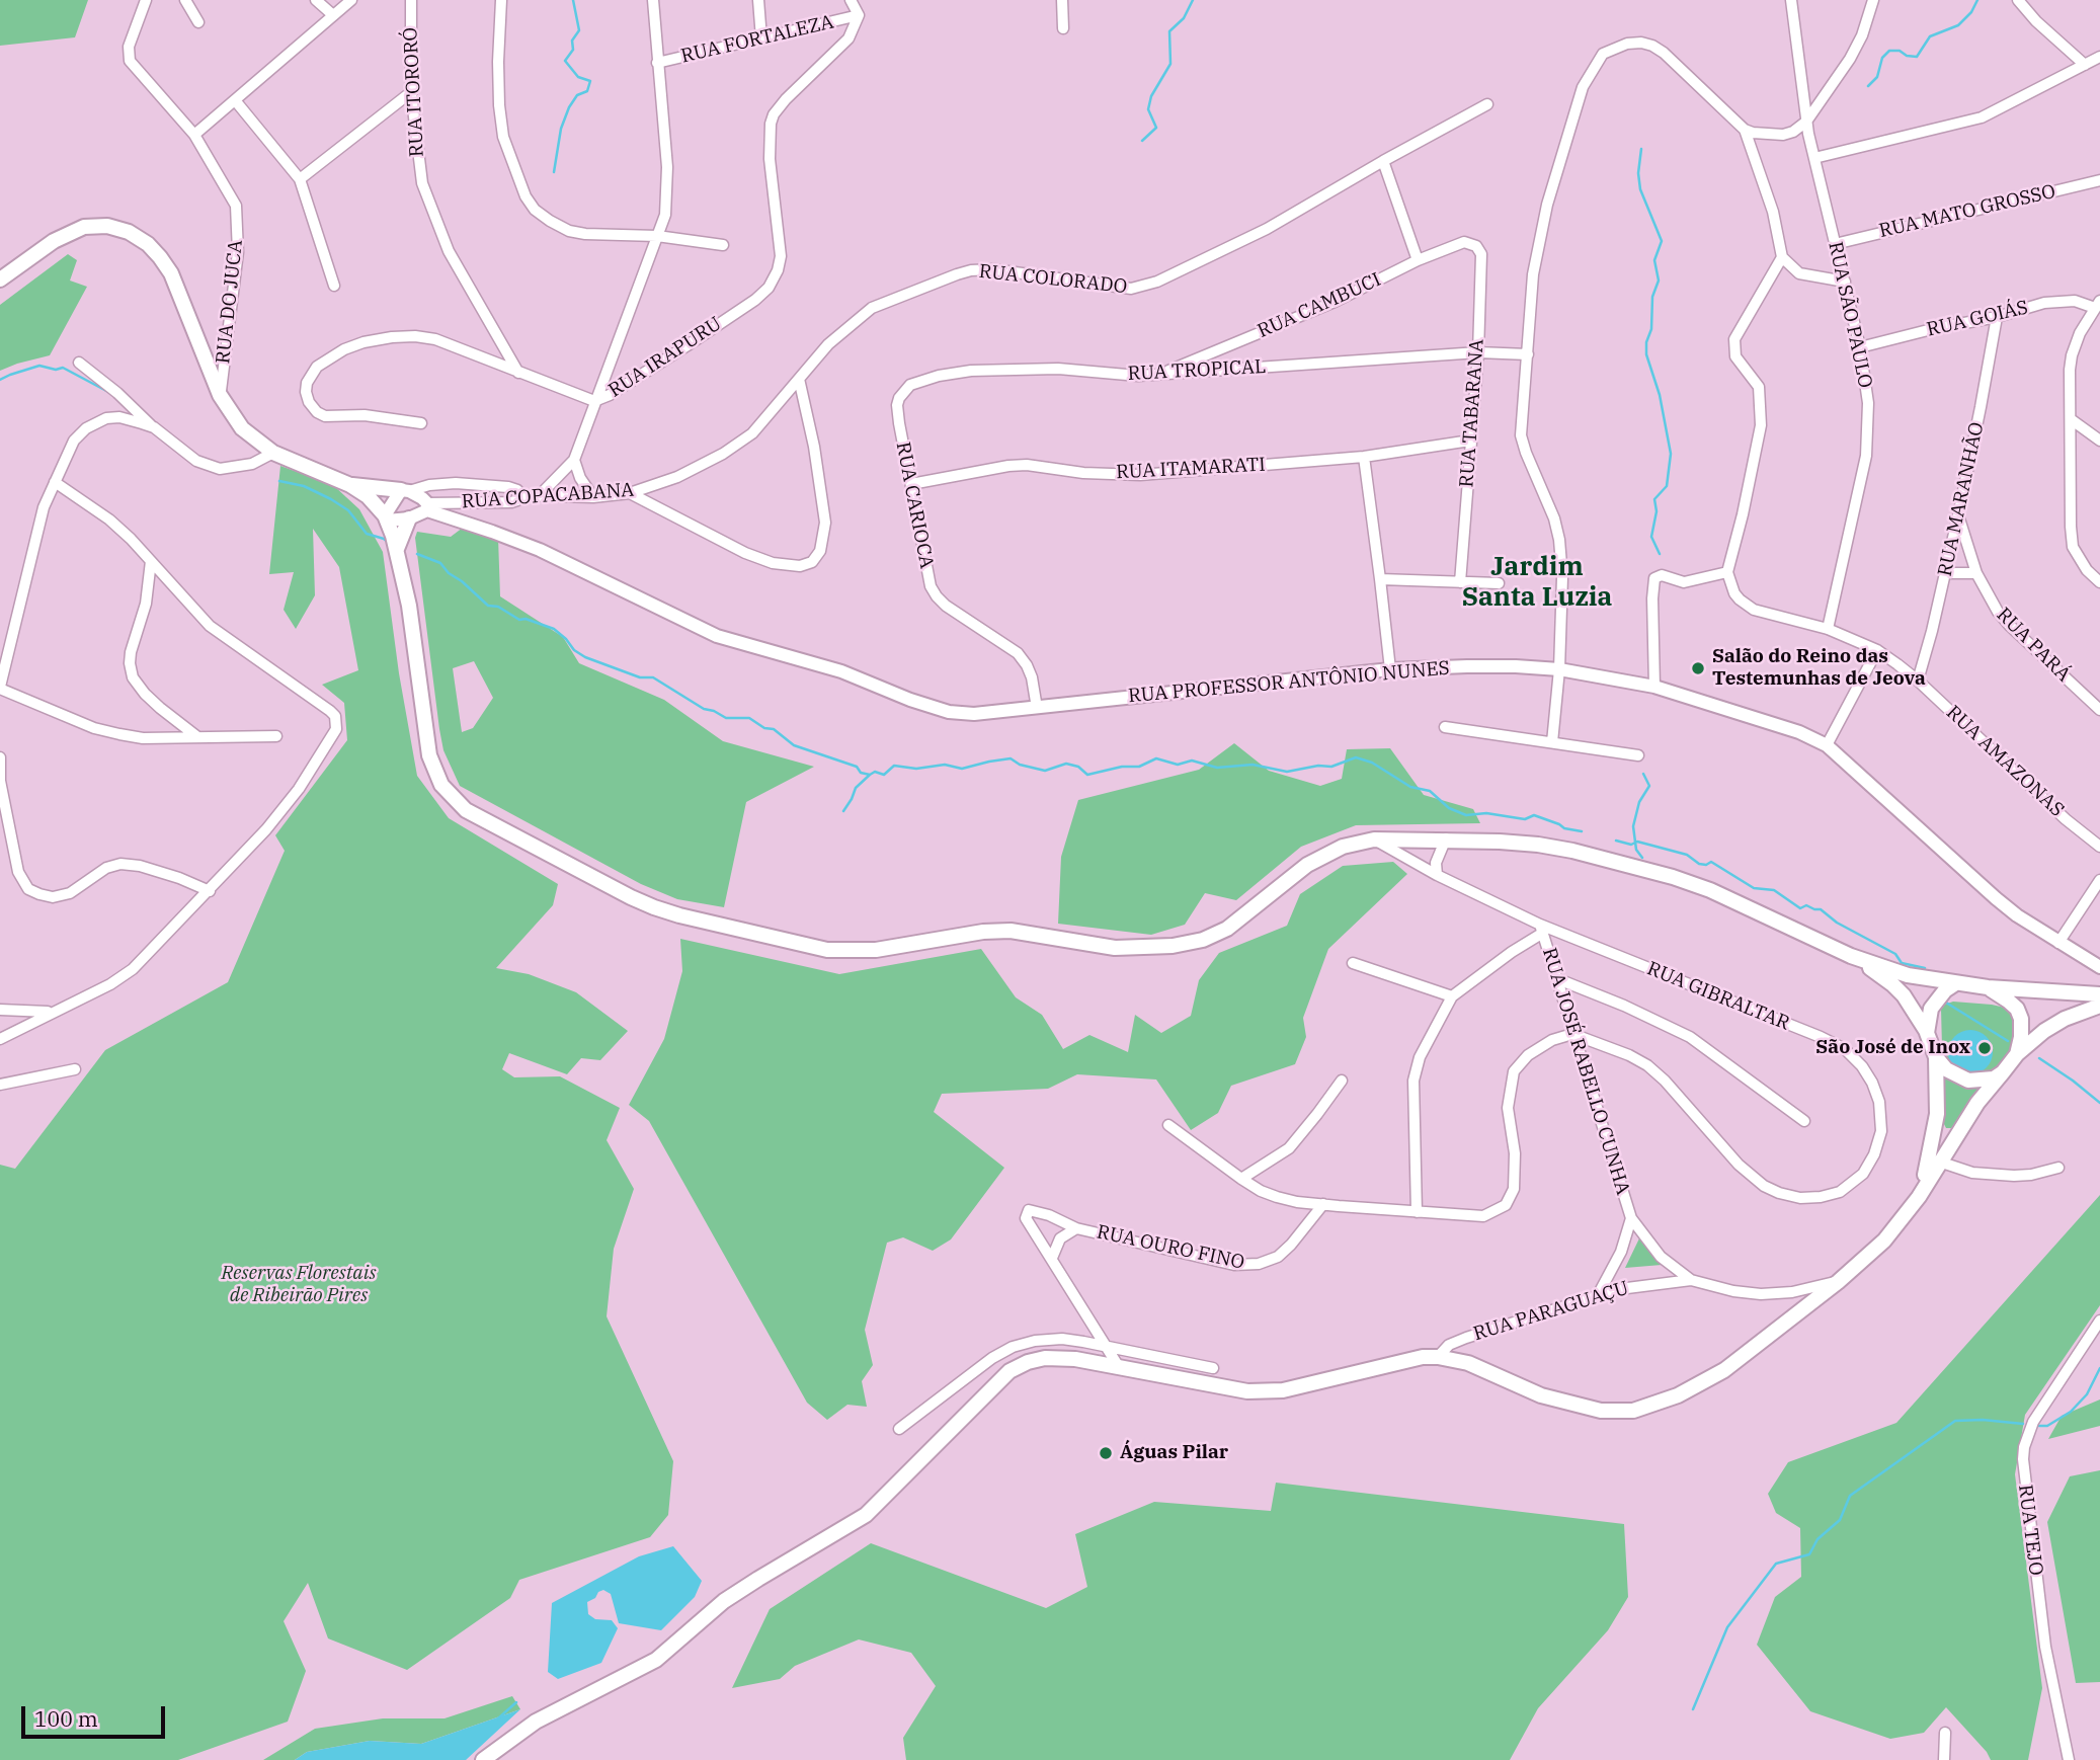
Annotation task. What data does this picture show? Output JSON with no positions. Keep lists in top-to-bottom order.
{
  "streets": {
    "street": [
      "RUA FORTALEZA",
      "RUA ITORORÓ",
      "RUA MATO GROSSO",
      "RUA COLORADO",
      "RUA DO JUCA",
      "RUA CAMBUCI",
      "RUA SÃO PAULO",
      "RUA GOIÁS",
      "RUA IRAPURU",
      "RUA TROPICAL",
      "RUA TABARANA",
      "RUA ITAMARATI",
      "RUA COPACABANA",
      "RUA MARANHÃO",
      "RUA CARIOCA",
      "RUA PARÁ",
      "RUA PROFESSOR ANTÔNIO NUNES",
      "RUA AMAZONAS",
      "RUA GIBRALTAR",
      "RUA JOSÉ RABELLO CUNHA",
      "RUA OURO FINO",
      "RUA PARAGUAÇU",
      "RUA TEJO"
    ]
  },
  "crossings": [
    ["RUA FORTALEZA", "RUA IRAPURU"],
    ["RUA ITORORÓ", "RUA IRAPURU"],
    ["RUA MATO GROSSO", "RUA SÃO PAULO"],
    ["RUA COLORADO", "RUA COPACABANA"],
    ["RUA CAMBUCI", "RUA TROPICAL"],
    ["RUA CAMBUCI", "RUA TABARANA"],
    ["RUA SÃO PAULO", "RUA GOIÁS"],
    ["RUA SÃO PAULO", "RUA AMAZONAS"],
    ["RUA GOIÁS", "RUA MARANHÃO"],
    ["RUA TROPICAL", "RUA TABARANA"],
    ["RUA TROPICAL", "RUA CARIOCA"],
    ["RUA TABARANA", "RUA ITAMARATI"],
    ["RUA ITAMARATI", "RUA CARIOCA"],
    ["RUA COPACABANA", "RUA PROFESSOR ANTÔNIO NUNES"],
    ["RUA MARANHÃO", "RUA PARÁ"],
    ["RUA MARANHÃO", "RUA AMAZONAS"],
    ["RUA CARIOCA", "RUA PROFESSOR ANTÔNIO NUNES"],
    ["RUA GIBRALTAR", "RUA JOSÉ RABELLO CUNHA"],
    ["RUA JOSÉ RABELLO CUNHA", "RUA PARAGUAÇU"]
  ],
  "districts": ["Jardim Santa Luzia"],
  "parks": ["Reservas Florestais de Ribeirão Pires"],
  "places": ["Salão do Reino das Testemunhas de Jeova", "São José de Inox", "Águas Pilar"],
  "scale_bar": "100 m"
}
